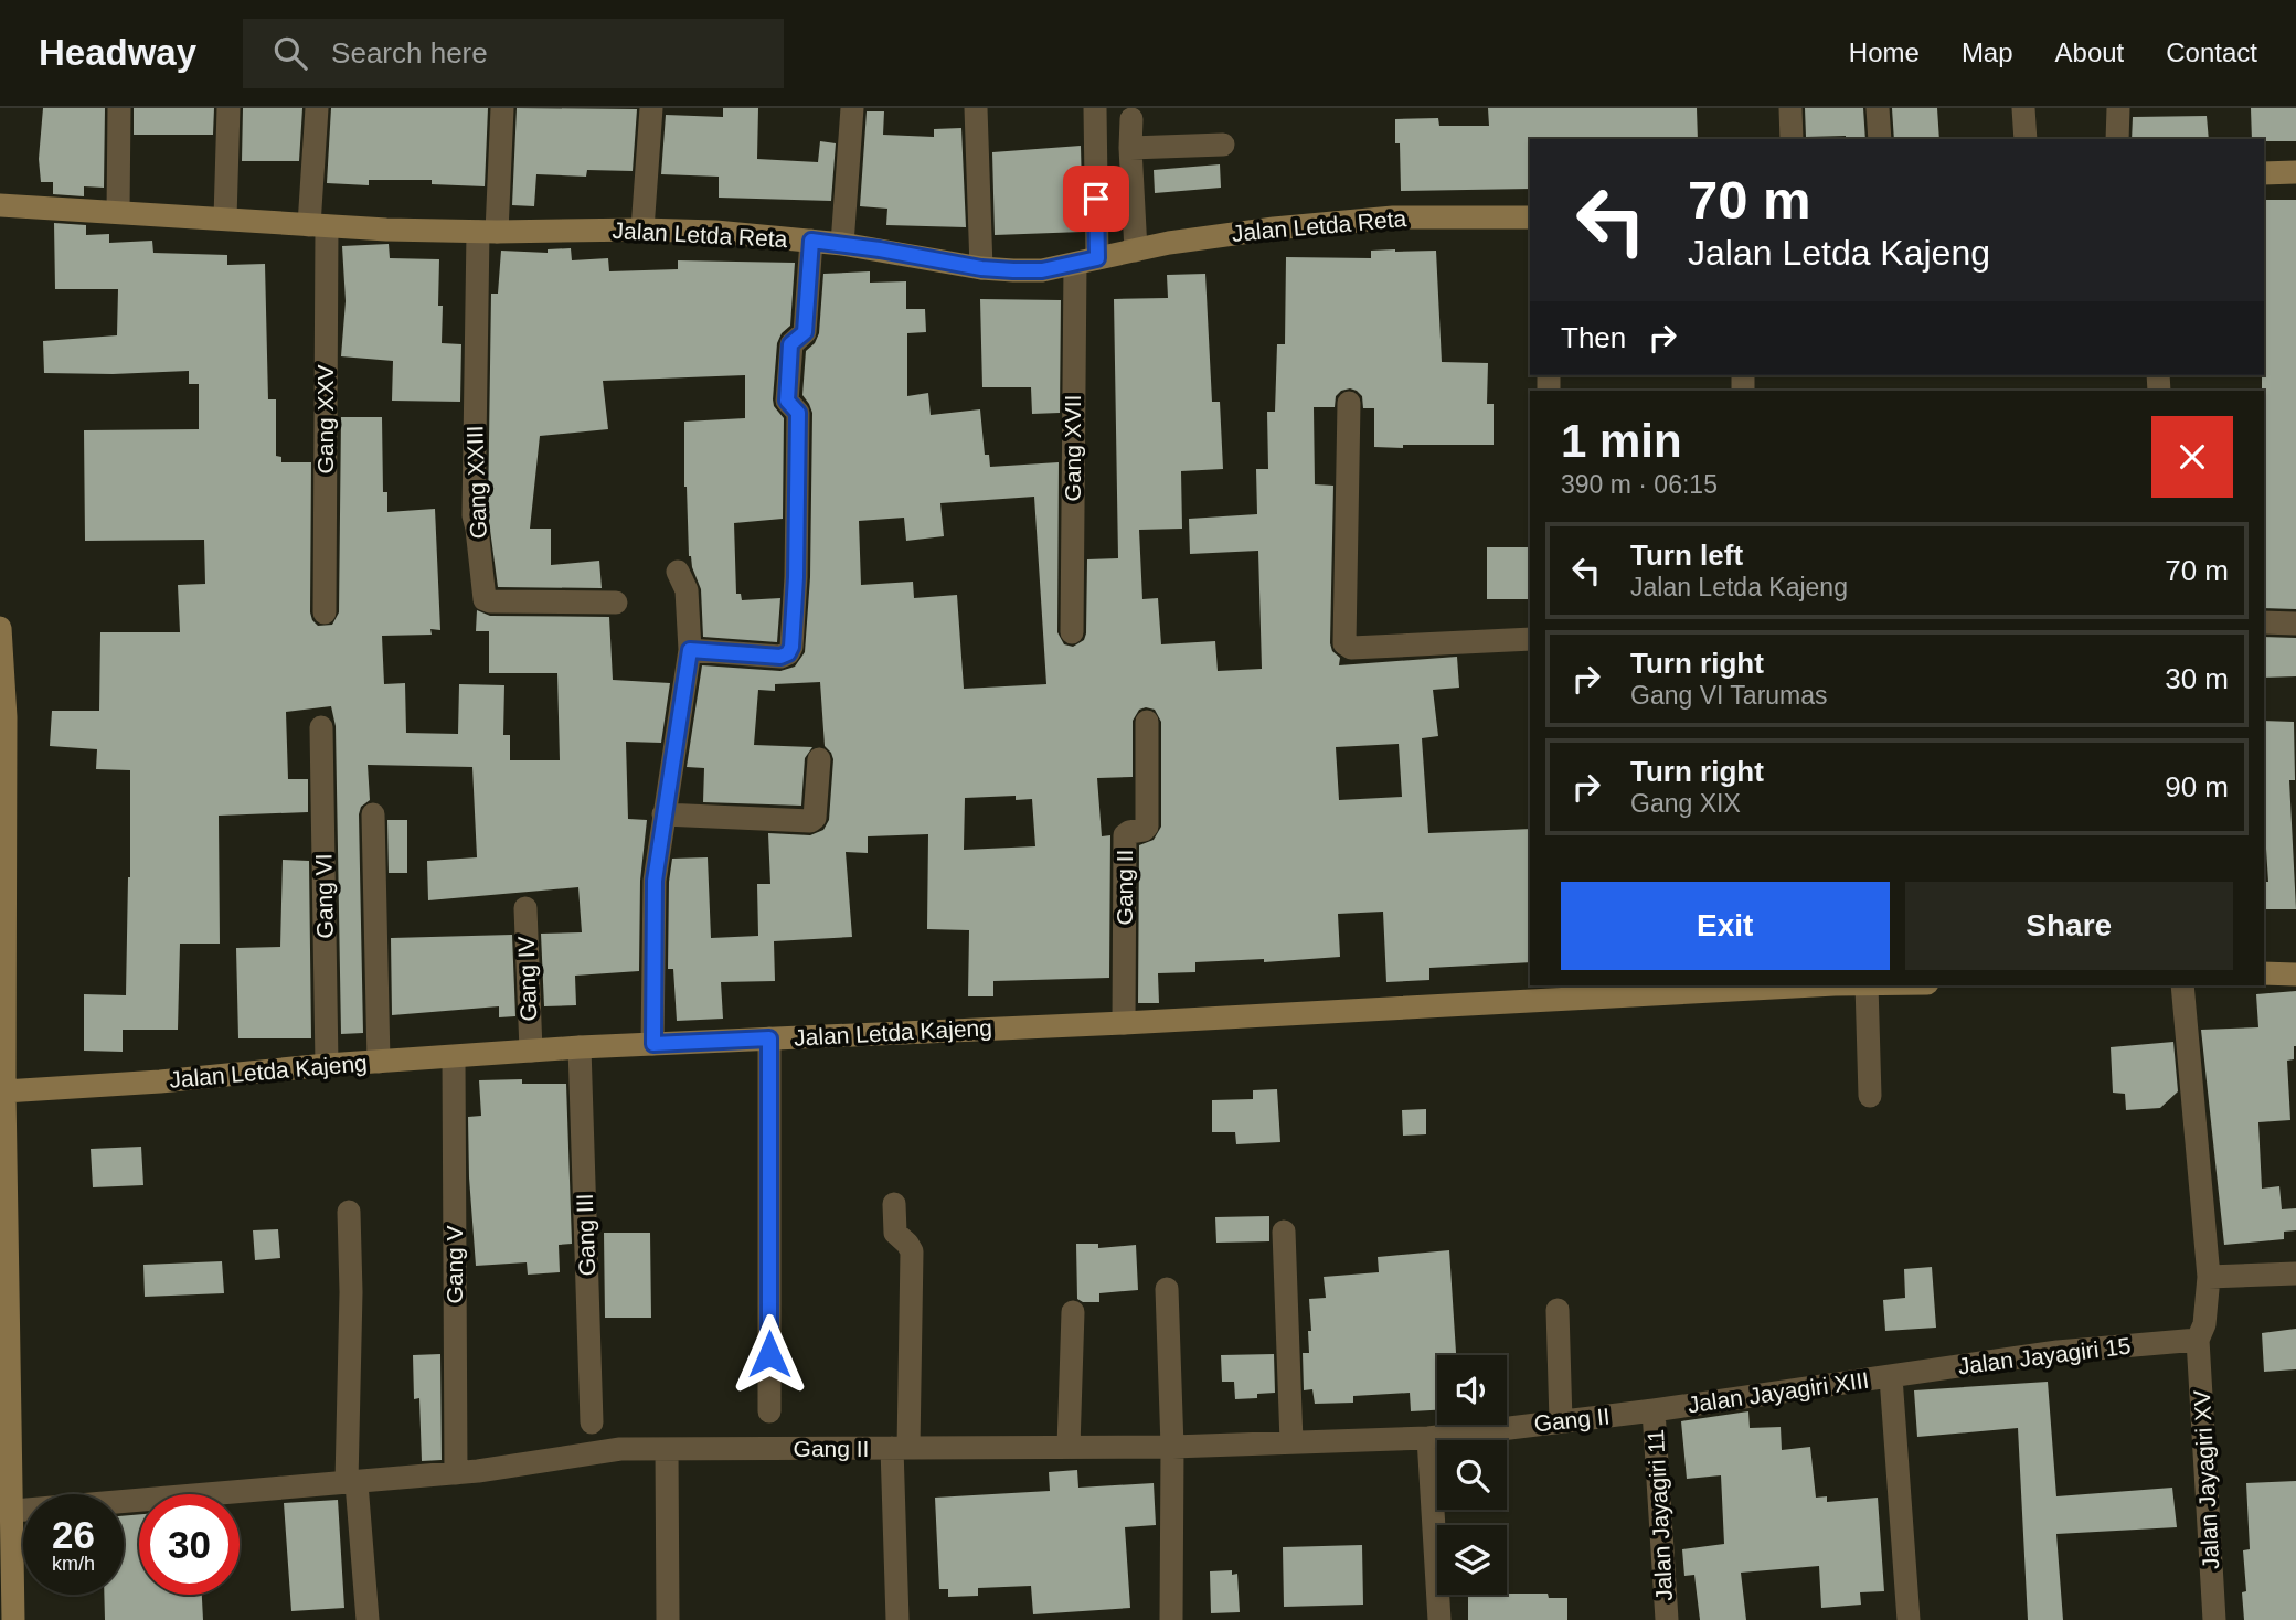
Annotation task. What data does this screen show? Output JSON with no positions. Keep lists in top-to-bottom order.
{
  "streets": {
    "street": [
      "Jalan Letda Reta",
      "Gang XXV",
      "Gang XVII",
      "Gang XXIII",
      "Gang II",
      "Gang VI",
      "Gang IV",
      "Jalan Letda Kajeng",
      "Gang III",
      "Gang V",
      "Jalan Jayagiri 15",
      "Jalan Jayagiri XIII",
      "Jalan Jayagiri XV",
      "Jalan Jayagiri 11"
    ]
  },
  "crossings": [
    ["Jalan Letda Reta", "Gang XXV"],
    ["Jalan Letda Reta", "Gang XVII"],
    ["Jalan Letda Reta", "Gang XXIII"],
    ["Gang II", "Jalan Letda Kajeng"],
    ["Gang II", "Gang V"],
    ["Gang II", "Jalan Jayagiri XIII"],
    ["Gang II", "Jalan Jayagiri 11"],
    ["Gang VI", "Jalan Letda Kajeng"],
    ["Gang IV", "Jalan Letda Kajeng"],
    ["Jalan Letda Kajeng", "Gang III"],
    ["Jalan Letda Kajeng", "Gang V"],
    ["Jalan Jayagiri 15", "Jalan Jayagiri XIII"],
    ["Jalan Jayagiri 15", "Jalan Jayagiri XV"],
    ["Jalan Jayagiri XIII", "Jalan Jayagiri 11"]
  ],
  "page": {
    "header": "Headway",
    "search": "Search here",
    "nav": [
      "Home",
      "Map",
      "About",
      "Contact"
    ],
    "turn": ["70 m", "Jalan Letda Kajeng"],
    "then": "Then",
    "heading": ["1 min", "390 m · 06:15"],
    "list": [
      {
        "name": "Turn left",
        "note": "Jalan Letda Kajeng",
        "value": "70 m"
      },
      {
        "name": "Turn right",
        "note": "Gang VI Tarumas",
        "value": "30 m"
      },
      {
        "name": "Turn right",
        "note": "Gang XIX",
        "value": "90 m"
      }
    ],
    "buttons": ["Exit", "Share"],
    "speed": "26 km/h",
    "limit": "30"
  }
}
